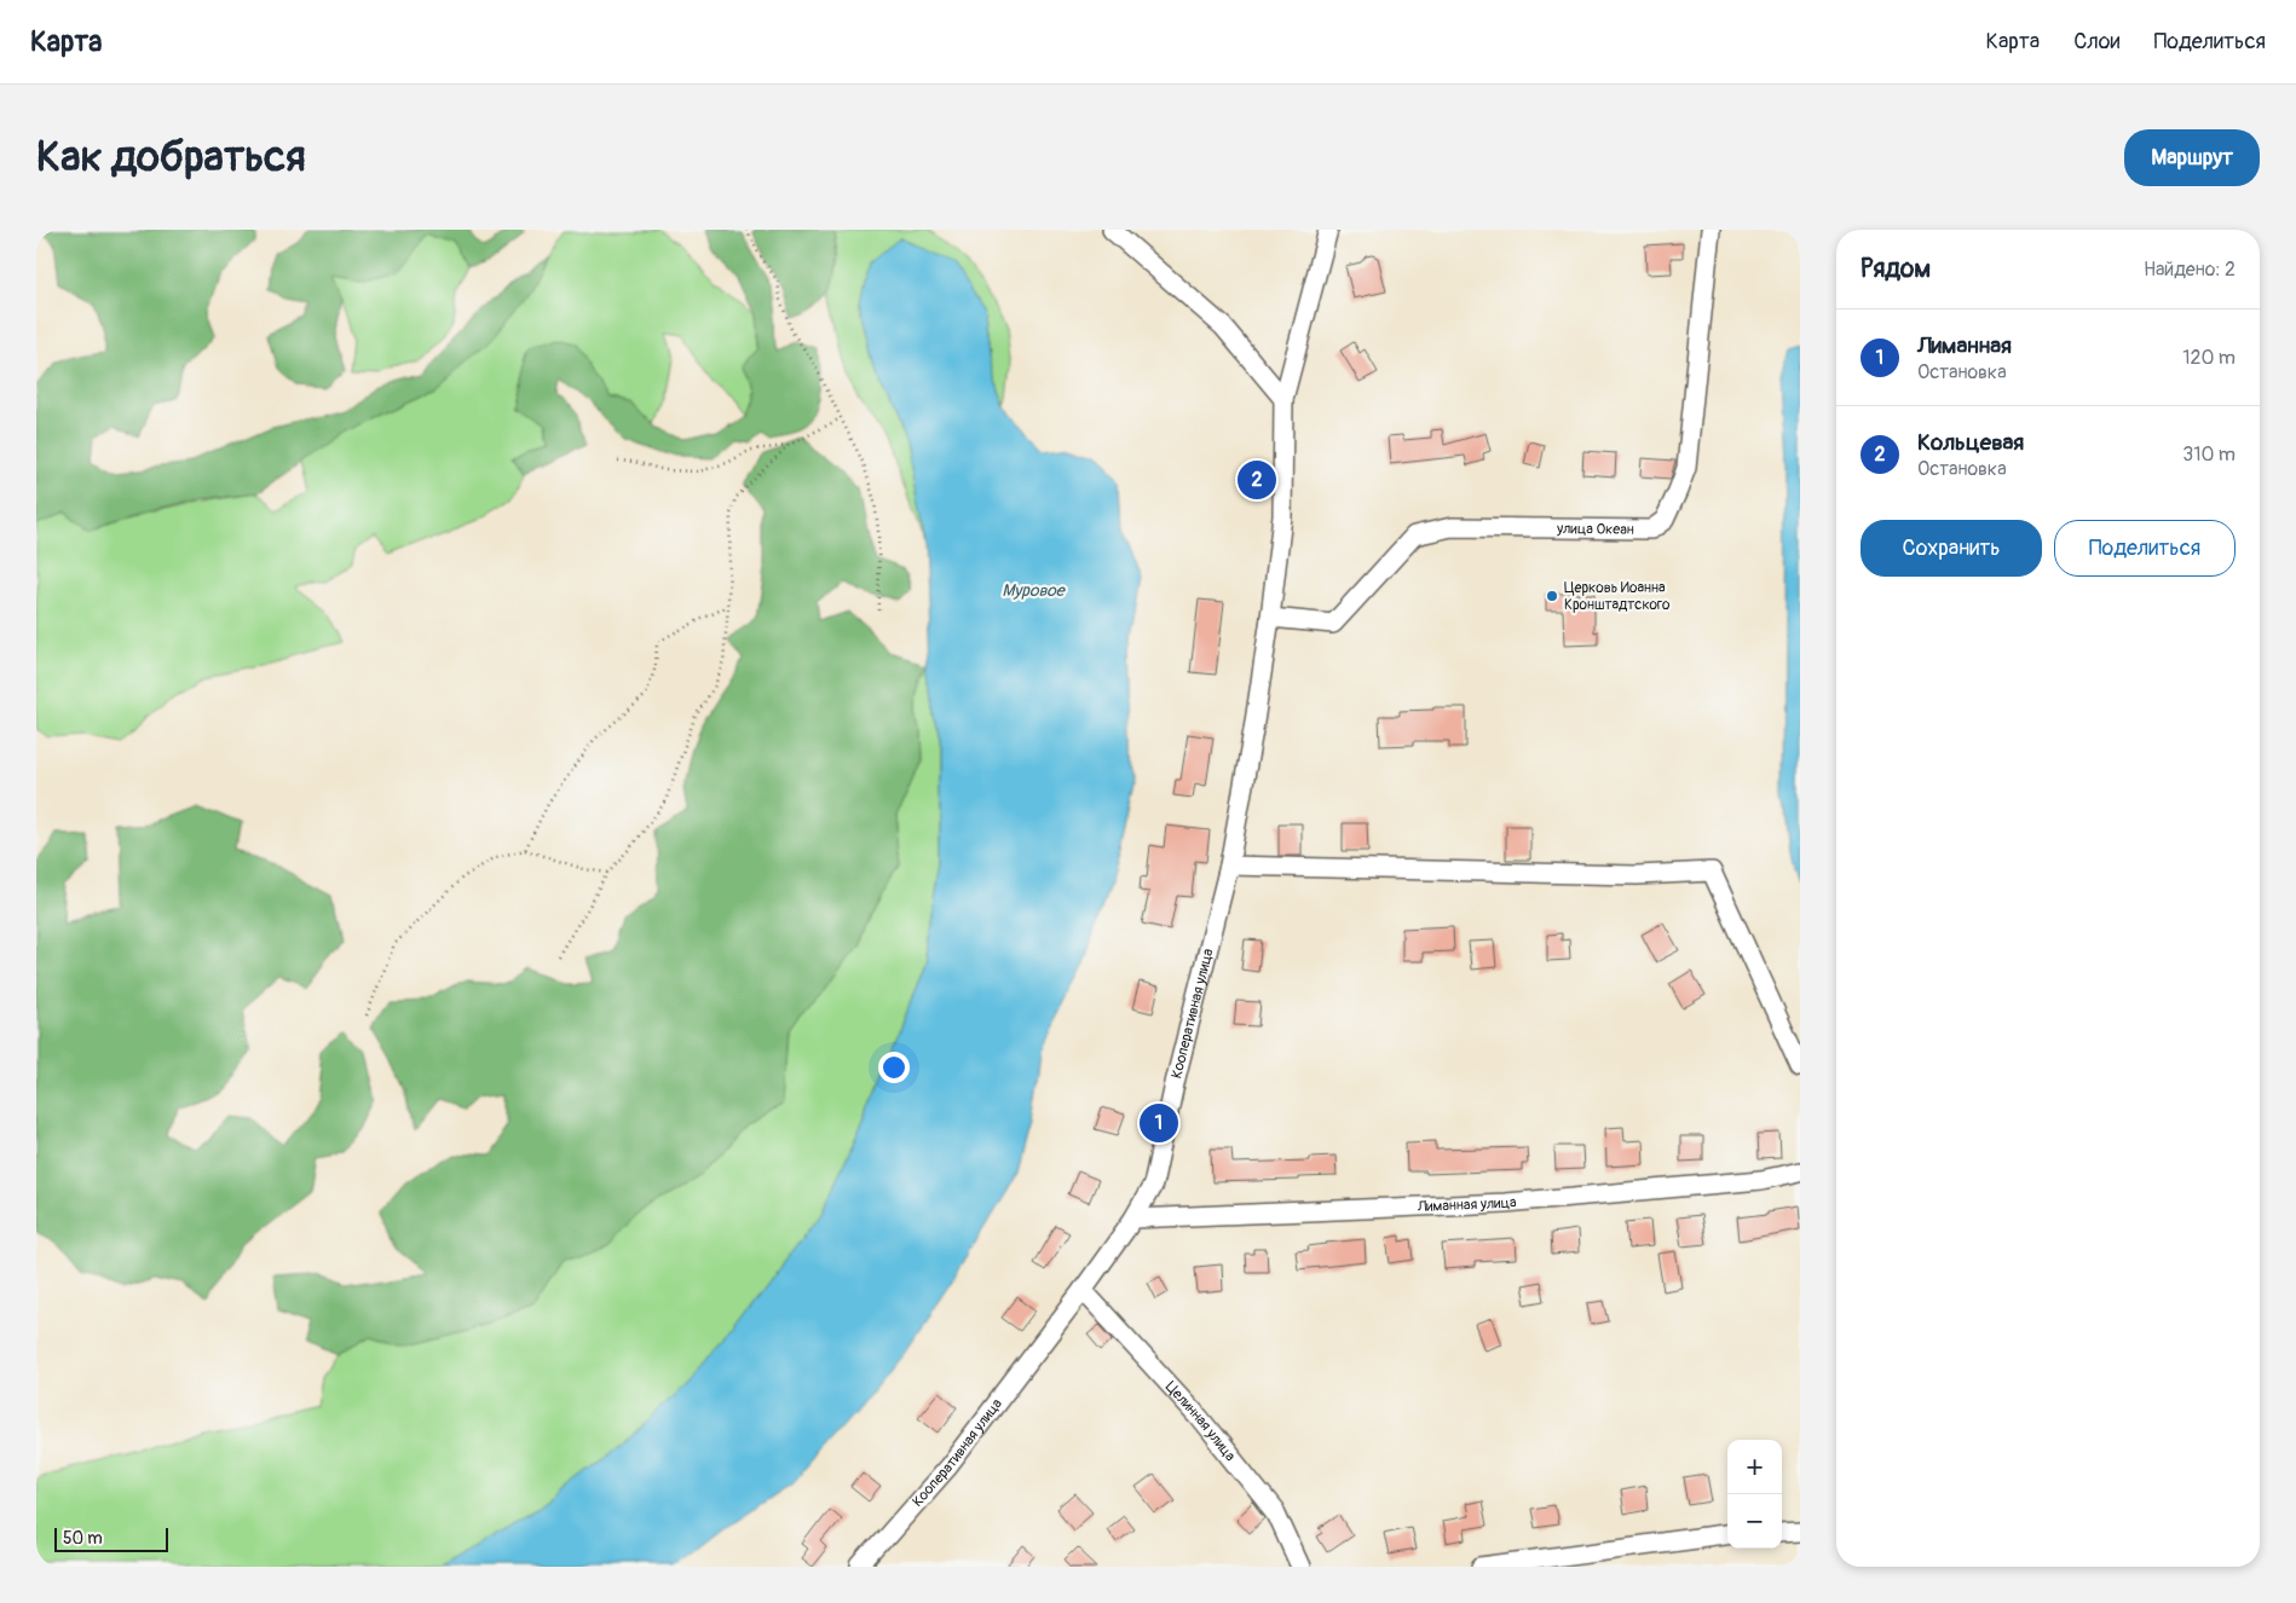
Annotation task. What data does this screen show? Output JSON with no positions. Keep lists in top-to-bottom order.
{
  "streets": {
    "street": [
      "улица Океан",
      "Кооперативная улица",
      "Лиманная улица",
      "Целинная улица"
    ]
  },
  "crossings": [
    ["улица Океан", "Кооперативная улица"],
    ["Кооперативная улица", "Лиманная улица"],
    ["Кооперативная улица", "Целинная улица"]
  ],
  "water": ["Муровое"],
  "places": ["Церковь Иоанна Кронштадтского"],
  "scale_bar": "50 m",
  "page": {
    "header": "Карта",
    "nav": ["Карта", "Слои", "Поделиться"],
    "buttons": [
      "Маршрут",
      ["Сохранить", "Поделиться"]
    ],
    "title": "Как добраться",
    "heading": ["Рядом", "Найдено: 2"],
    "list": [
      {
        "mark": "1",
        "name": "Лиманная",
        "note": "Остановка",
        "value": "120 m"
      },
      {
        "mark": "2",
        "name": "Кольцевая",
        "note": "Остановка",
        "value": "310 m"
      }
    ],
    "pins": ["2", "1"],
    "map_buttons": ["+", "−"],
    "scale": "50 m"
  }
}
